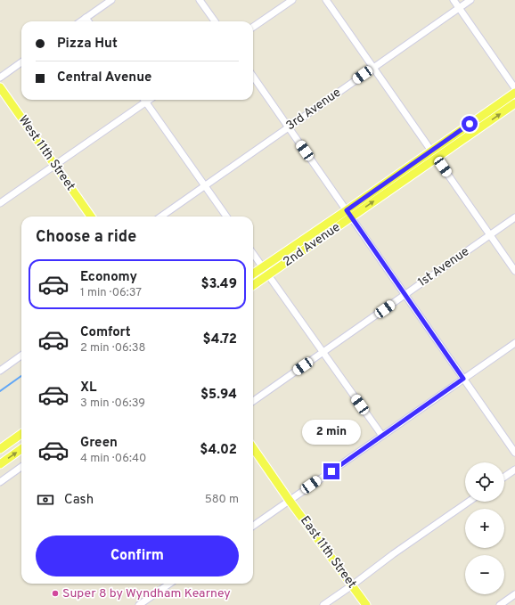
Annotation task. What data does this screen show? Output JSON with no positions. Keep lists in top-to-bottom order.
{
  "streets": {
    "main road": ["West 11th Street", "2nd Avenue", "East 11th Street"],
    "street": ["3rd Avenue", "1st Avenue"]
  },
  "places": ["Super 8 by Wyndham Kearney"],
  "page": {
    "banner": ["Pizza Hut", "Central Avenue"],
    "heading": "Choose a ride",
    "list": [
      {
        "name": "Economy",
        "note": "1 min · 06:37",
        "value": "$3.49"
      },
      {
        "name": "Comfort",
        "note": "2 min · 06:38",
        "value": "$4.72"
      },
      {
        "name": "XL",
        "note": "3 min · 06:39",
        "value": "$5.94"
      },
      {
        "name": "Green",
        "note": "4 min · 06:40",
        "value": "$4.02"
      }
    ],
    "bubble": "2 min",
    "map_buttons": ["+", "−"],
    "pay": ["Cash", "580 m"],
    "buttons": "Confirm"
  }
}
